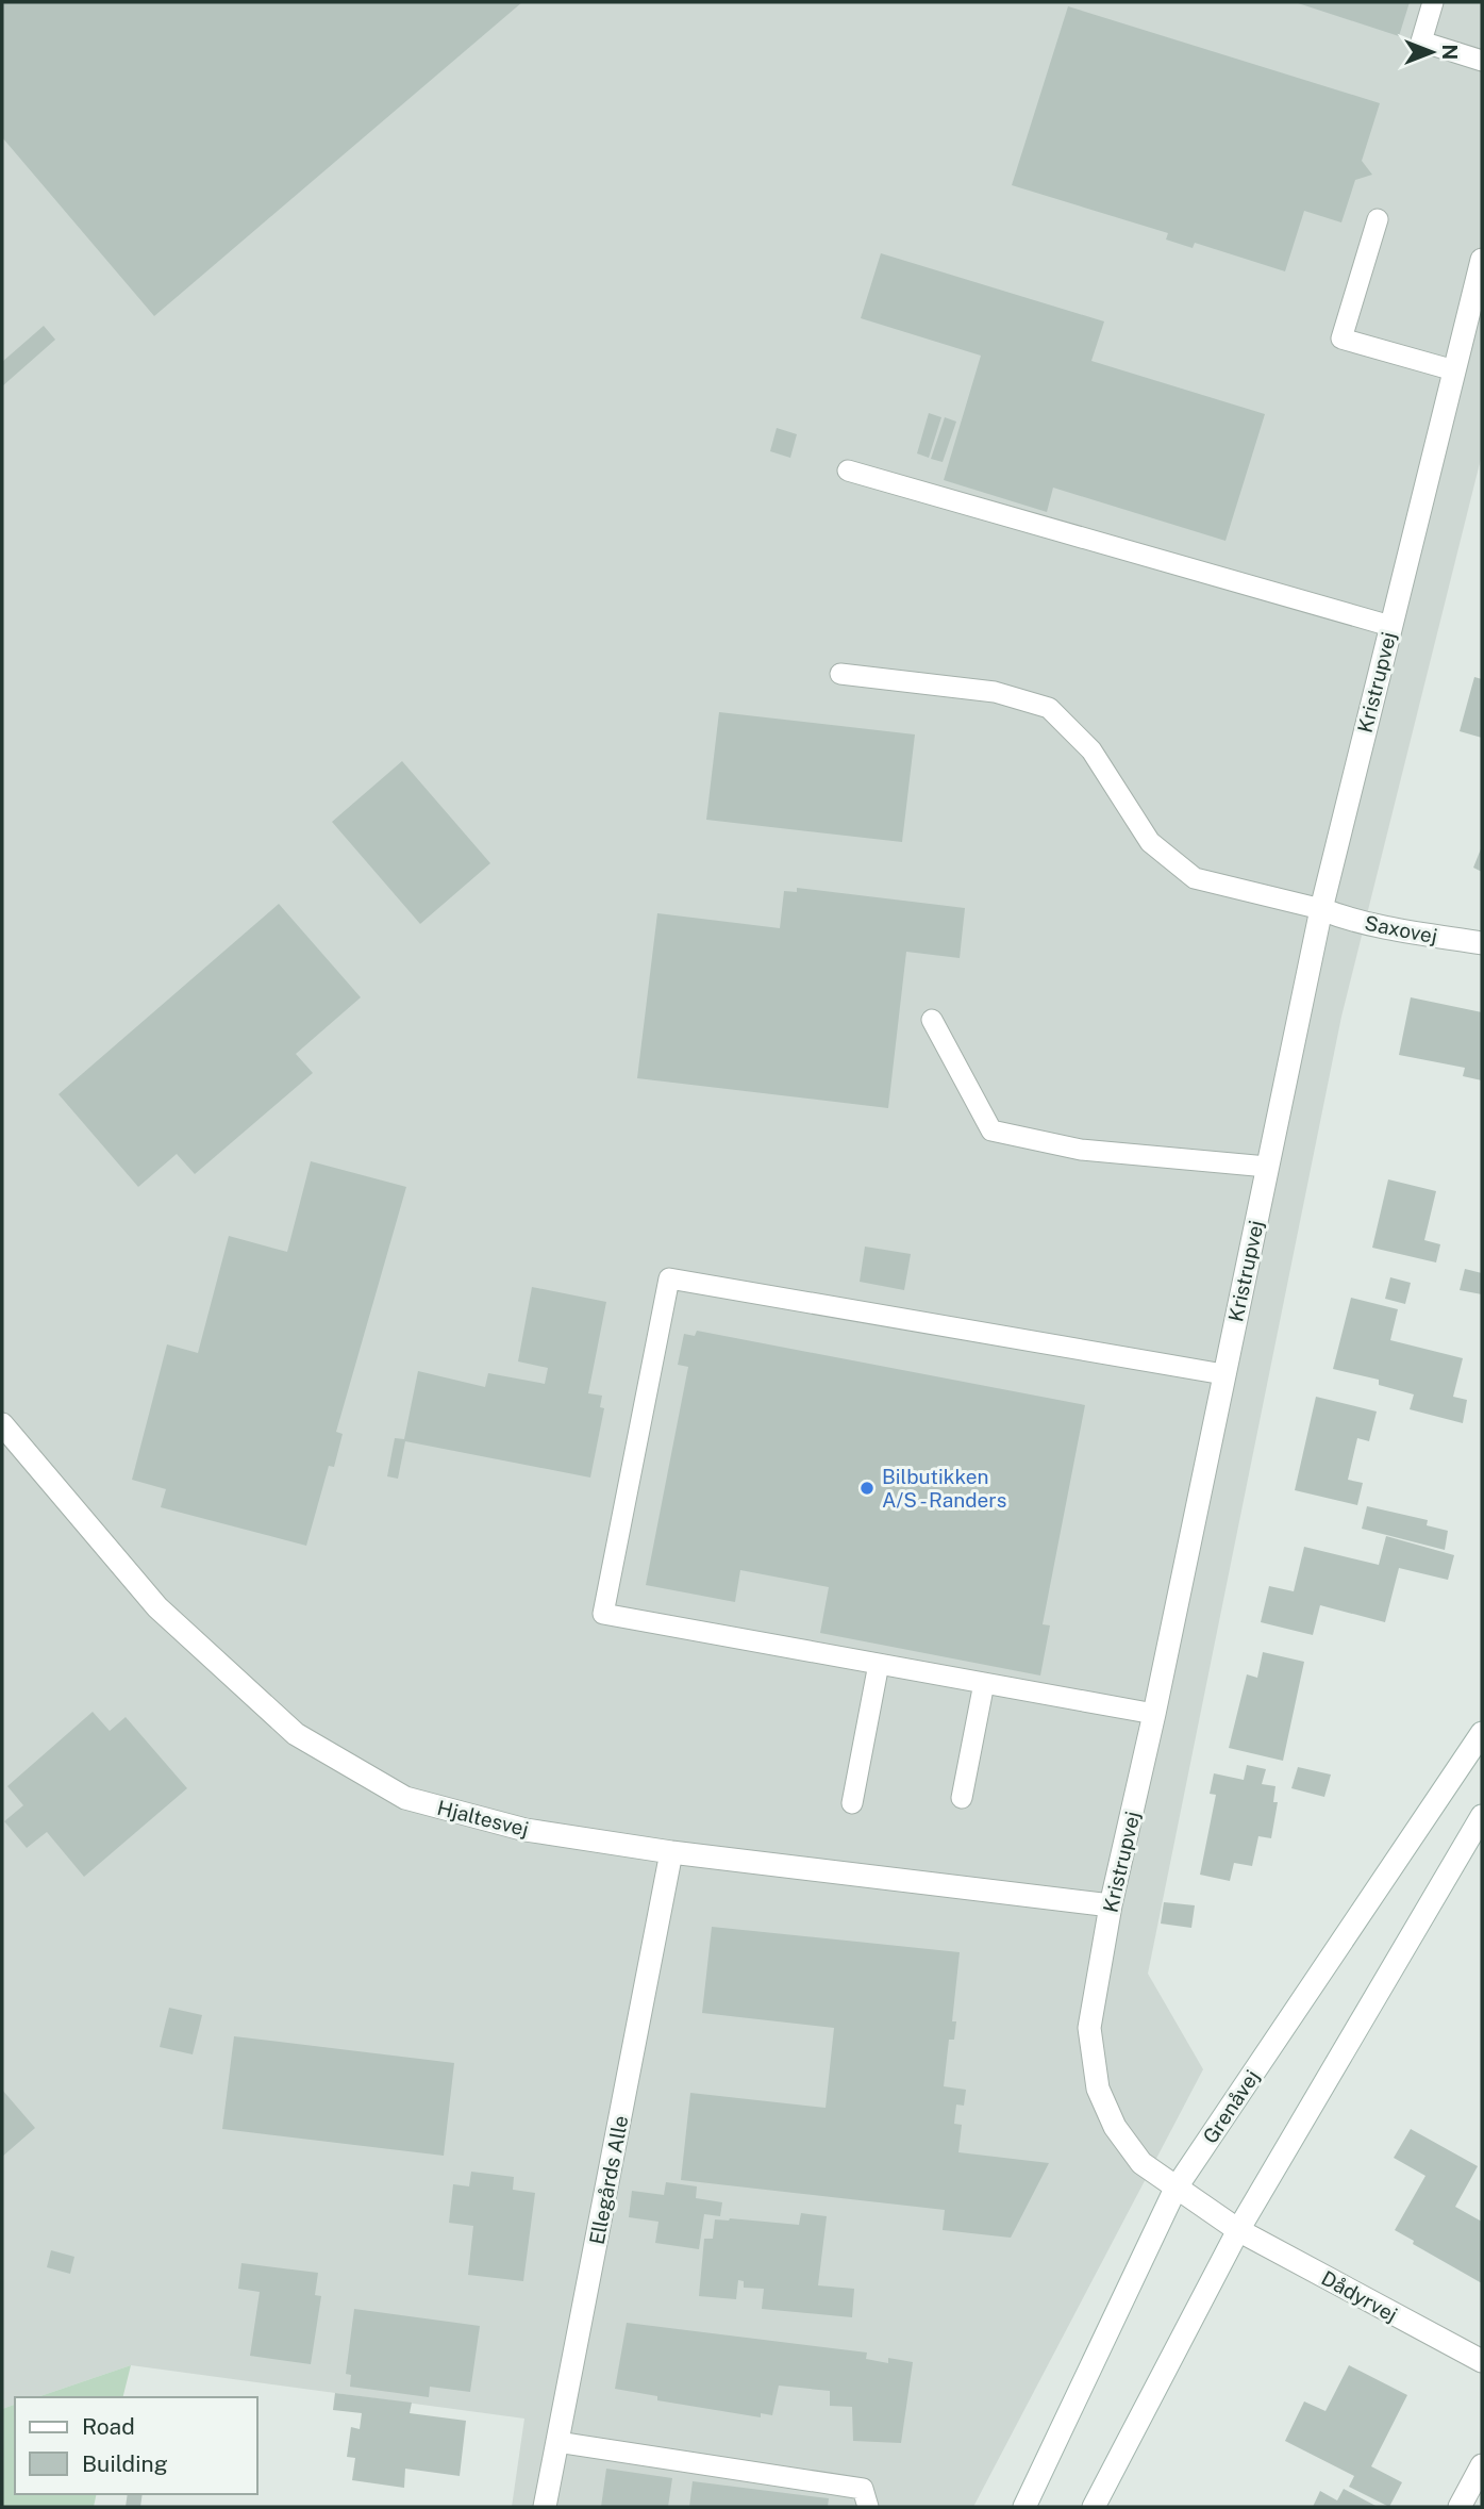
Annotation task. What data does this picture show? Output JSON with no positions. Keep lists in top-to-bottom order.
{
  "streets": {
    "street": [
      "Kristrupvej",
      "Saxovej",
      "Hjaltesvej",
      "Grenåvej",
      "Ellegårds Alle",
      "Dådyrvej"
    ]
  },
  "crossings": [
    ["Kristrupvej", "Saxovej"],
    ["Kristrupvej", "Hjaltesvej"],
    ["Kristrupvej", "Grenåvej"],
    ["Kristrupvej", "Dådyrvej"],
    ["Hjaltesvej", "Ellegårds Alle"]
  ],
  "places": ["Bilbutikken A/S - Randers"],
  "legend": ["Road", "Building"],
  "north": "right"
}
